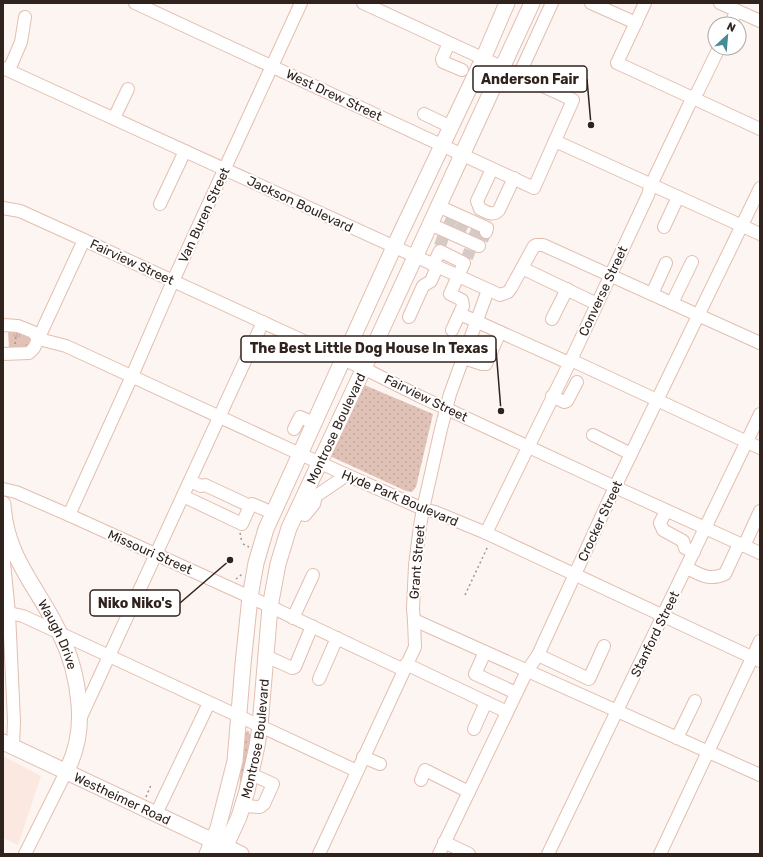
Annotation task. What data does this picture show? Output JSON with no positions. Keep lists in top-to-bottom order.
{
  "streets": {
    "main road": ["Montrose Boulevard", "Waugh Drive", "Westheimer Road"],
    "street": [
      "West Drew Street",
      "Jackson Boulevard",
      "Van Buren Street",
      "Fairview Street",
      "Converse Street",
      "Hyde Park Boulevard",
      "Crocker Street",
      "Missouri Street",
      "Grant Street",
      "Stanford Street"
    ]
  },
  "crossings": [
    ["West Drew Street", "Van Buren Street"],
    ["West Drew Street", "Montrose Boulevard"],
    ["Jackson Boulevard", "Van Buren Street"],
    ["Jackson Boulevard", "Montrose Boulevard"],
    ["Jackson Boulevard", "Grant Street"],
    ["Van Buren Street", "Fairview Street"],
    ["Van Buren Street", "Hyde Park Boulevard"],
    ["Van Buren Street", "Missouri Street"],
    ["Fairview Street", "Converse Street"],
    ["Fairview Street", "Montrose Boulevard"],
    ["Fairview Street", "Crocker Street"],
    ["Fairview Street", "Grant Street"],
    ["Fairview Street", "Stanford Street"],
    ["Converse Street", "Hyde Park Boulevard"],
    ["Montrose Boulevard", "Hyde Park Boulevard"],
    ["Montrose Boulevard", "Missouri Street"],
    ["Montrose Boulevard", "Westheimer Road"],
    ["Hyde Park Boulevard", "Crocker Street"],
    ["Hyde Park Boulevard", "Grant Street"],
    ["Hyde Park Boulevard", "Stanford Street"],
    ["Crocker Street", "Missouri Street"],
    ["Missouri Street", "Grant Street"],
    ["Waugh Drive", "Westheimer Road"]
  ],
  "places": ["Anderson Fair", "The Best Little Dog House In Texas", "Niko Niko's"],
  "north": "top right"
}
